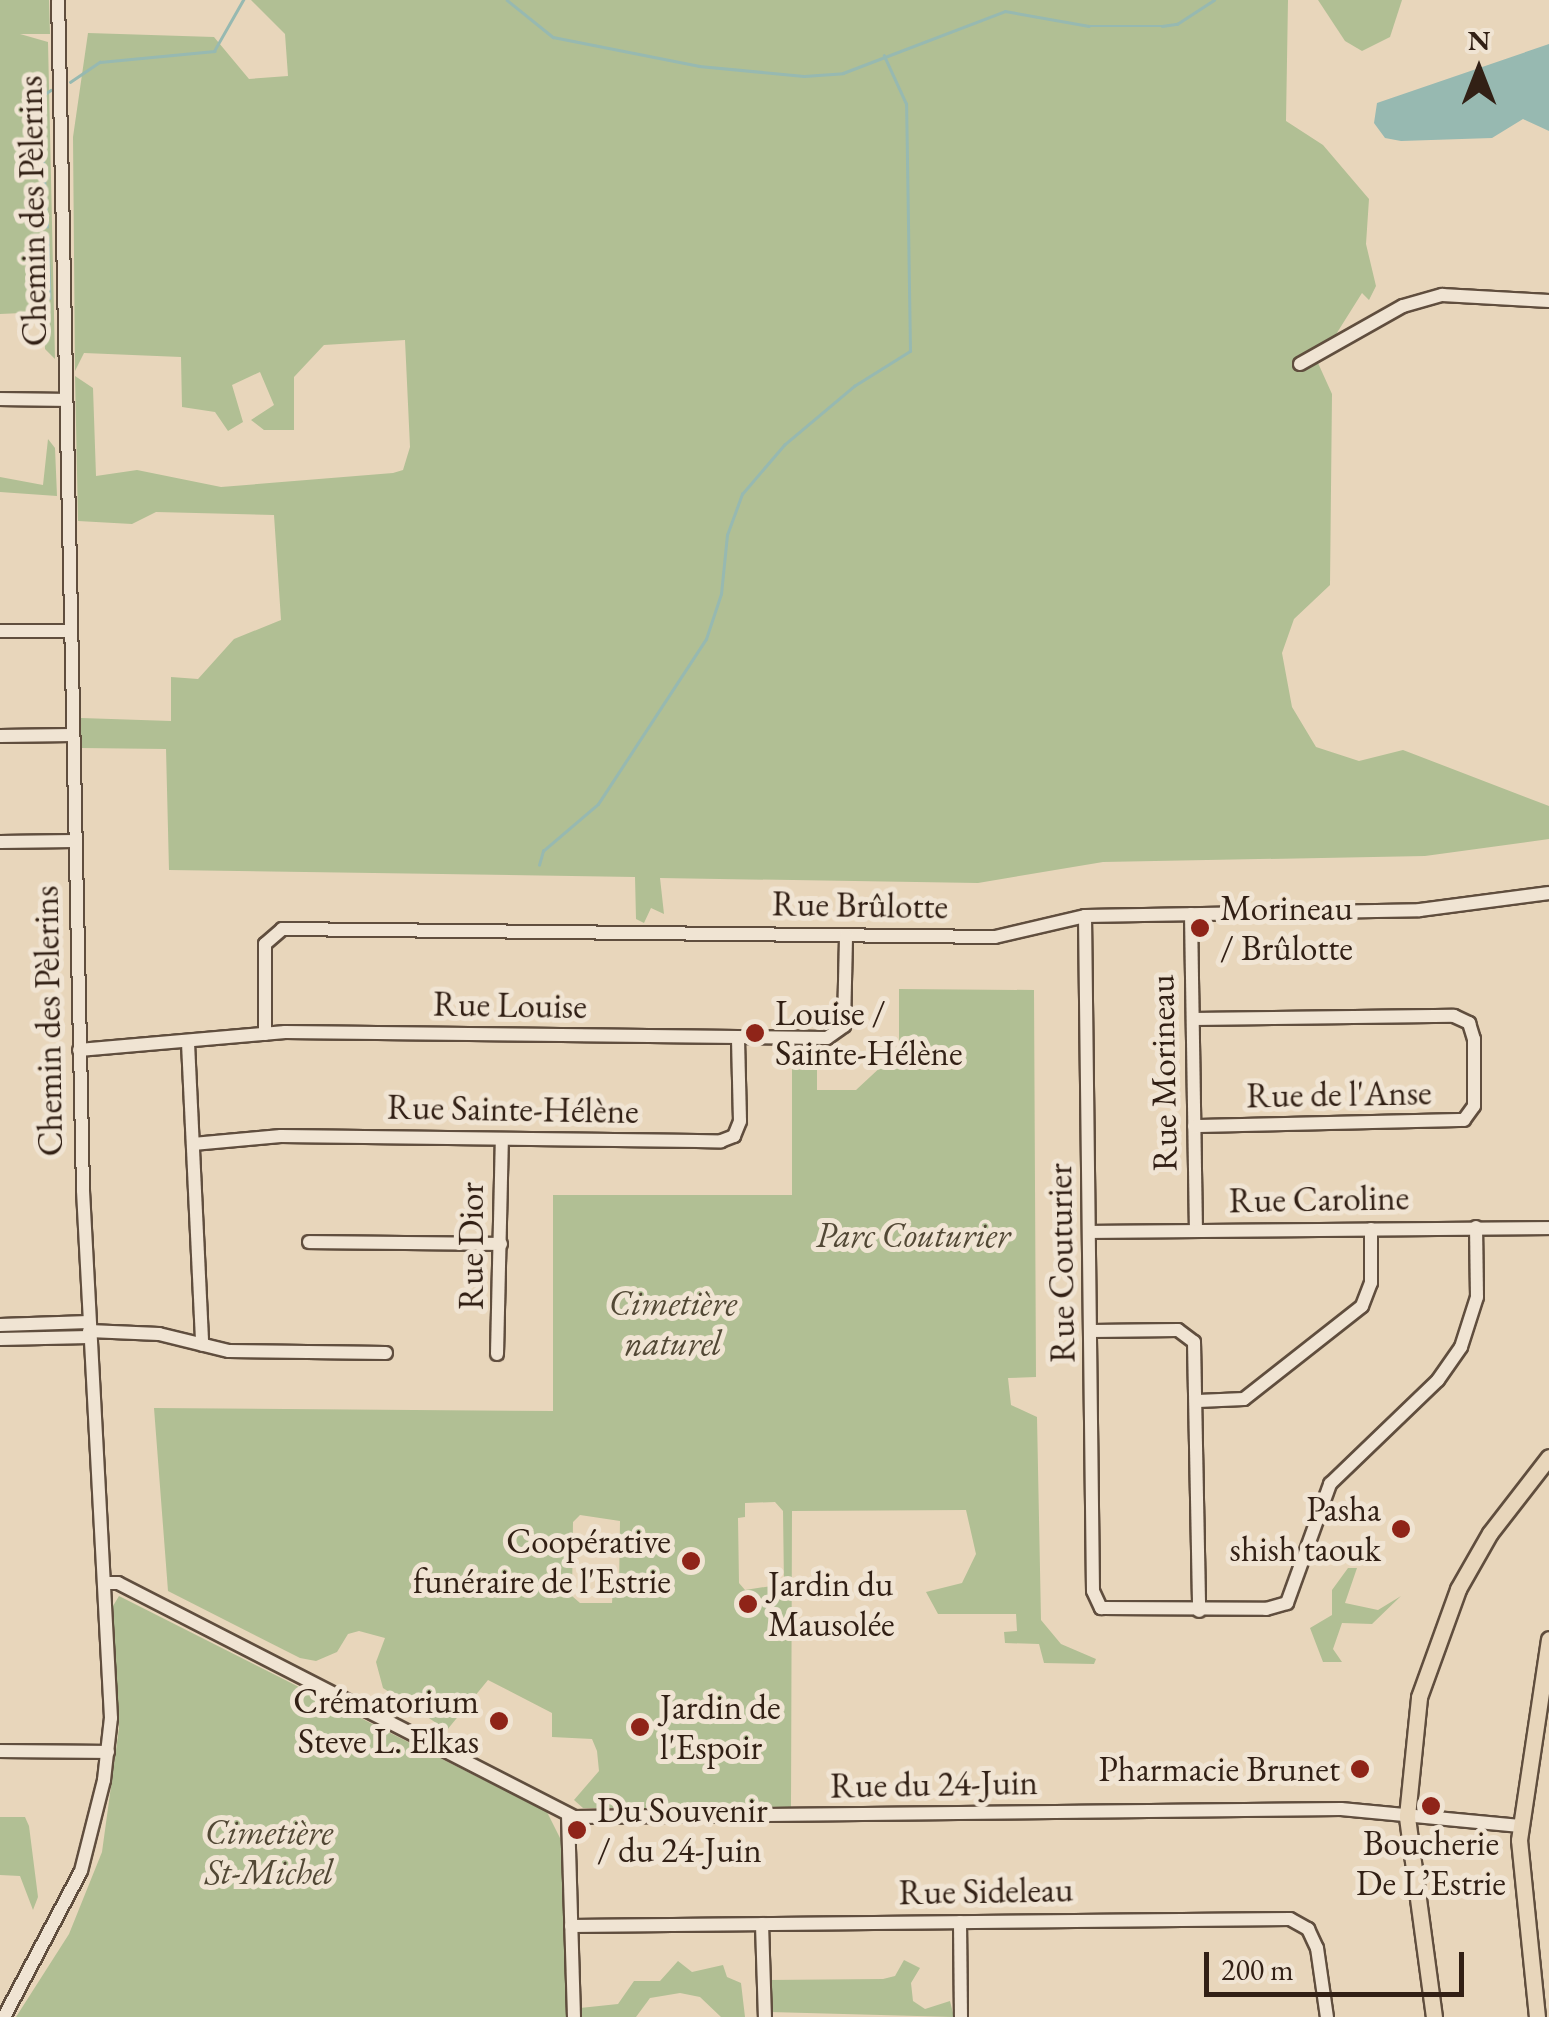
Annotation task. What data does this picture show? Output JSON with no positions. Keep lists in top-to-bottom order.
{
  "streets": {
    "street": [
      "Chemin des Pèlerins",
      "Rue Brûlotte",
      "Rue Louise",
      "Rue Morineau",
      "Rue de l'Anse",
      "Rue Sainte-Hélène",
      "Rue Caroline",
      "Rue Dior",
      "Rue Couturier",
      "Rue du 24-Juin",
      "Rue Sideleau"
    ]
  },
  "crossings": [
    ["Chemin des Pèlerins", "Rue Louise"],
    ["Chemin des Pèlerins", "Rue du 24-Juin"],
    ["Rue Brûlotte", "Rue Louise"],
    ["Rue Brûlotte", "Rue Morineau"],
    ["Rue Brûlotte", "Rue Couturier"],
    ["Rue Louise", "Rue Sainte-Hélène"],
    ["Rue Morineau", "Rue de l'Anse"],
    ["Rue Morineau", "Rue Caroline"],
    ["Rue Sainte-Hélène", "Rue Dior"],
    ["Rue Caroline", "Rue Couturier"]
  ],
  "parks": ["Parc Couturier", "Cimetière naturel", "Cimetière St-Michel"],
  "places": [
    "Morineau / Brûlotte",
    "Louise / Sainte-Hélène",
    "Pasha shish taouk",
    "Coopérative funéraire de l'Estrie",
    "Jardin du Mausolée",
    "Crématorium Steve L. Elkas",
    "Jardin de l'Espoir",
    "Pharmacie Brunet",
    "Boucherie De L’Estrie",
    "Du Souvenir / du 24-Juin"
  ],
  "scale_bar": "200 m",
  "north": "top"
}
